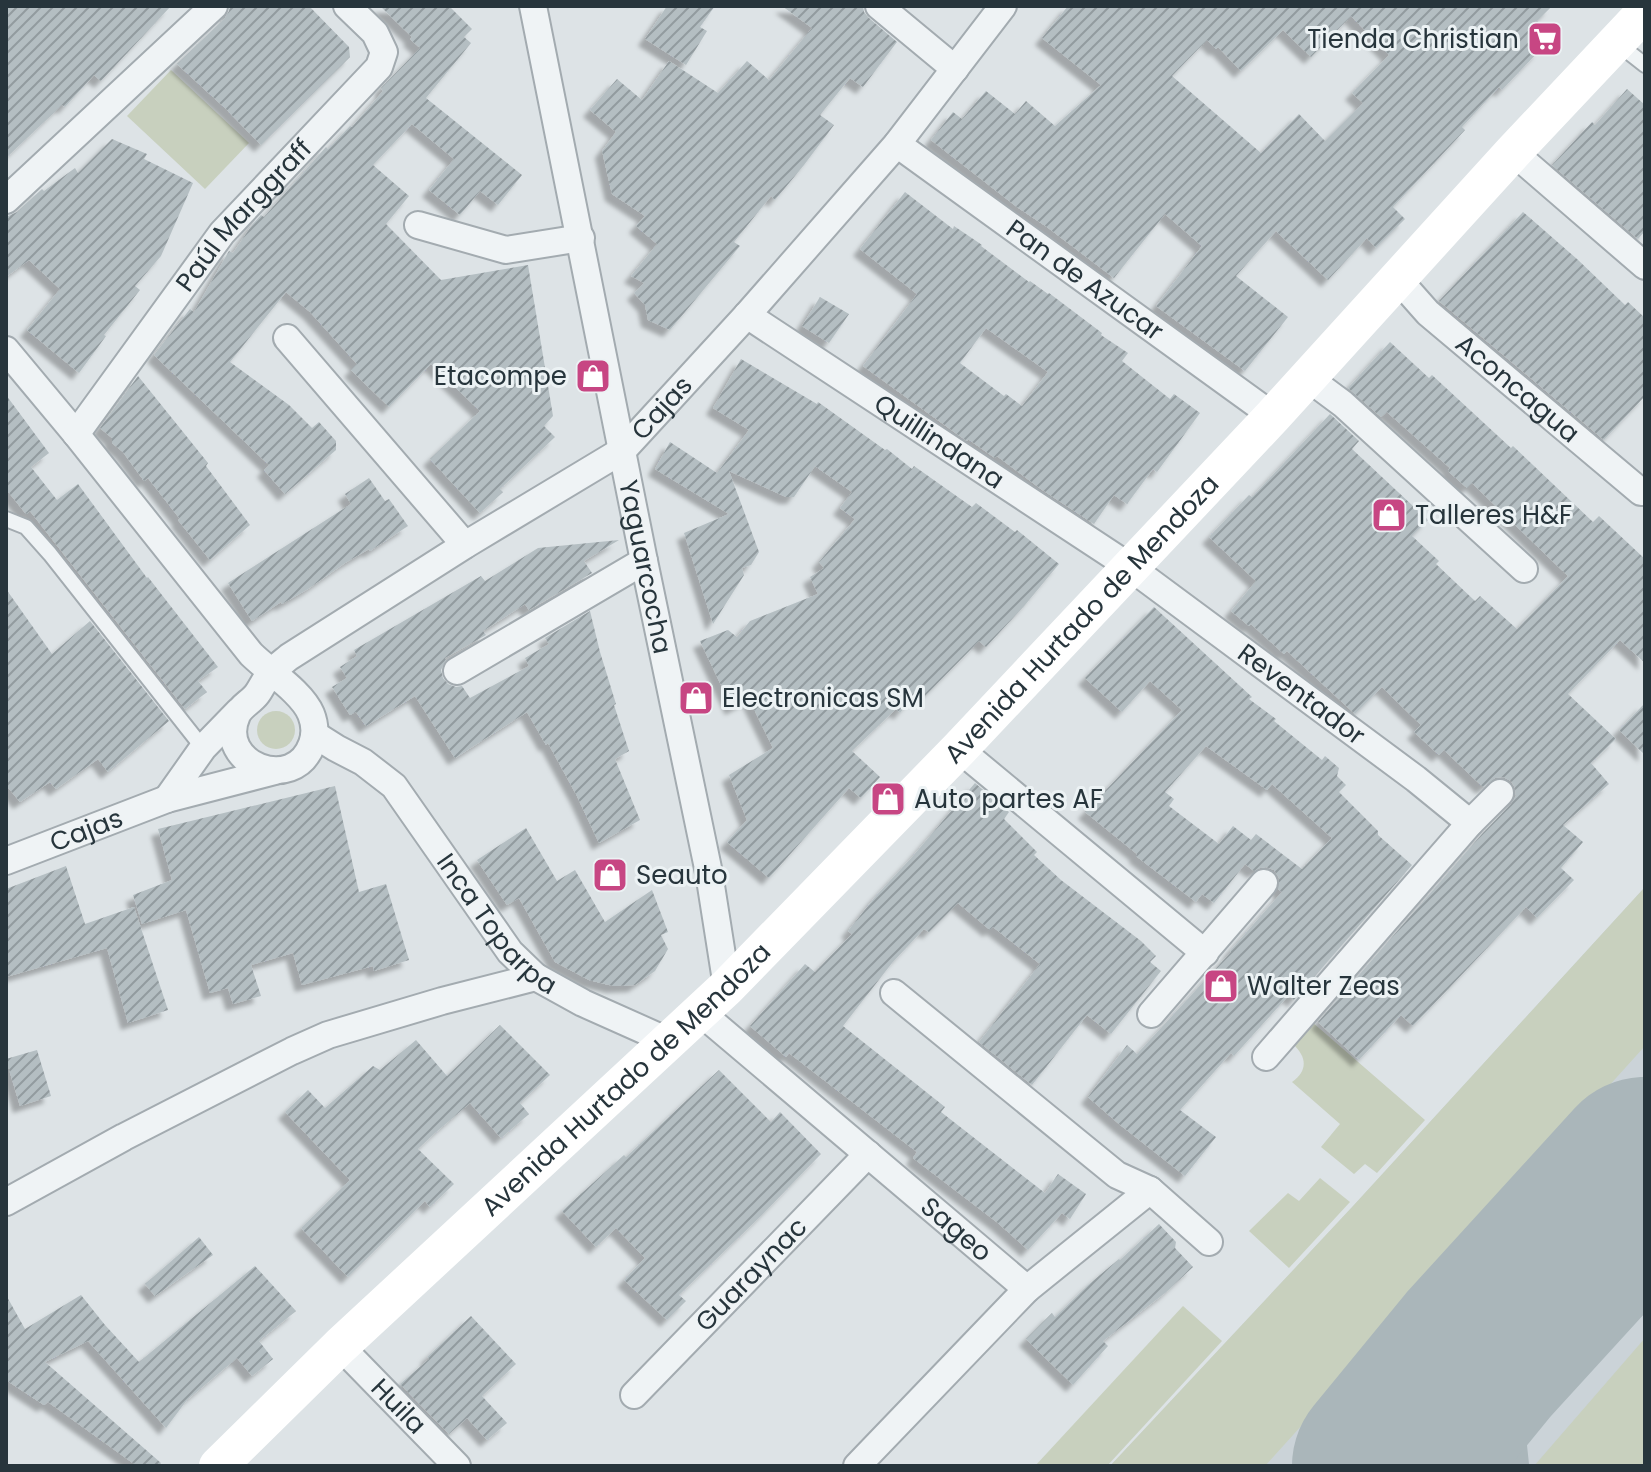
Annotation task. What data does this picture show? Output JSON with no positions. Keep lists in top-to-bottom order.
{
  "streets": {
    "main road": ["Avenida Hurtado de Mendoza"],
    "street": [
      "Paúl Marggraff",
      "Pan de Azucar",
      "Aconcagua",
      "Cajas",
      "Quillindana",
      "Yaguarcocha",
      "Reventador",
      "Inca Toparpa",
      "Sageo",
      "Guaraynac",
      "Huila"
    ]
  },
  "crossings": [
    ["Pan de Azucar", "Cajas"],
    ["Pan de Azucar", "Avenida Hurtado de Mendoza"],
    ["Aconcagua", "Avenida Hurtado de Mendoza"],
    ["Cajas", "Quillindana"],
    ["Cajas", "Yaguarcocha"],
    ["Cajas", "Inca Toparpa"],
    ["Quillindana", "Avenida Hurtado de Mendoza"],
    ["Quillindana", "Reventador"],
    ["Yaguarcocha", "Avenida Hurtado de Mendoza"],
    ["Yaguarcocha", "Sageo"],
    ["Avenida Hurtado de Mendoza", "Reventador"],
    ["Avenida Hurtado de Mendoza", "Inca Toparpa"],
    ["Avenida Hurtado de Mendoza", "Sageo"],
    ["Avenida Hurtado de Mendoza", "Huila"],
    ["Sageo", "Guaraynac"]
  ],
  "places": {
    "supermarket": ["Tienda Christian"],
    "shop": [
      "Etacompe",
      "Talleres H&F",
      "Electronicas SM",
      "Auto partes AF",
      "Seauto",
      "Walter Zeas"
    ]
  }
}
